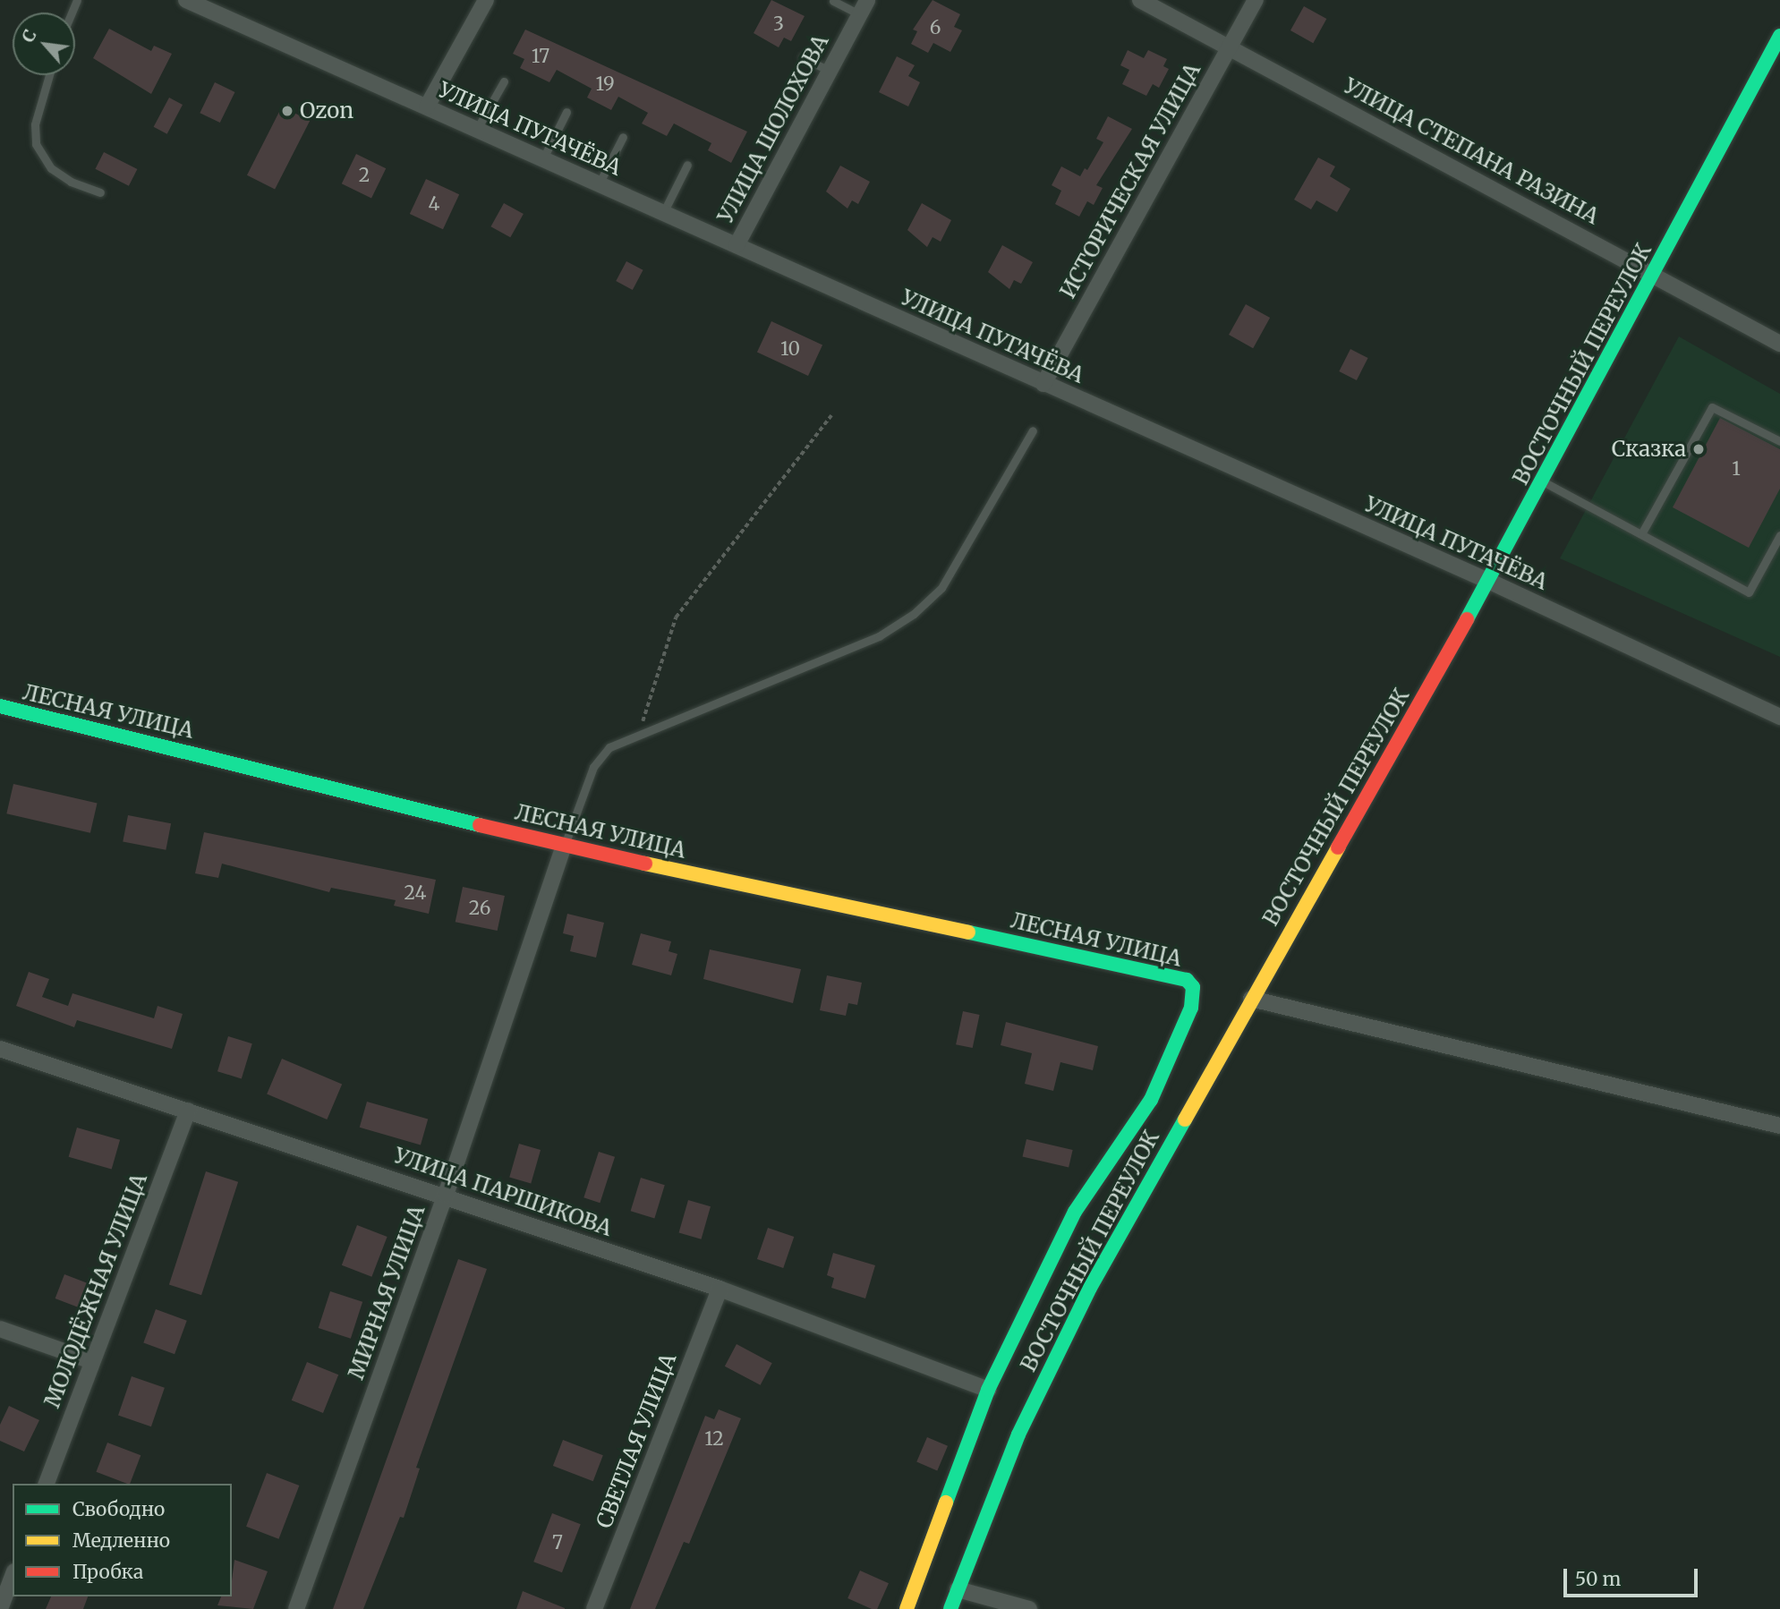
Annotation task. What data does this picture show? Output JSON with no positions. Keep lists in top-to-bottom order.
{
  "streets": {
    "street": [
      "УЛИЦА ПУГАЧЁВА",
      "УЛИЦА ШОЛОХОВА",
      "УЛИЦА СТЕПАНА РАЗИНА",
      "ИСТОРИЧЕСКАЯ УЛИЦА",
      "ВОСТОЧНЫЙ ПЕРЕУЛОК",
      "ЛЕСНАЯ УЛИЦА",
      "УЛИЦА ПАРШИКОВА",
      "МОЛОДЁЖНАЯ УЛИЦА",
      "МИРНАЯ УЛИЦА",
      "СВЕТЛАЯ УЛИЦА"
    ]
  },
  "crossings": [
    ["УЛИЦА ПУГАЧЁВА", "УЛИЦА ШОЛОХОВА"],
    ["УЛИЦА ПУГАЧЁВА", "ИСТОРИЧЕСКАЯ УЛИЦА"],
    ["УЛИЦА ПУГАЧЁВА", "ВОСТОЧНЫЙ ПЕРЕУЛОК"],
    ["УЛИЦА СТЕПАНА РАЗИНА", "ИСТОРИЧЕСКАЯ УЛИЦА"],
    ["УЛИЦА СТЕПАНА РАЗИНА", "ВОСТОЧНЫЙ ПЕРЕУЛОК"],
    ["ВОСТОЧНЫЙ ПЕРЕУЛОК", "ЛЕСНАЯ УЛИЦА"],
    ["ВОСТОЧНЫЙ ПЕРЕУЛОК", "УЛИЦА ПАРШИКОВА"],
    ["ЛЕСНАЯ УЛИЦА", "МИРНАЯ УЛИЦА"],
    ["УЛИЦА ПАРШИКОВА", "МОЛОДЁЖНАЯ УЛИЦА"],
    ["УЛИЦА ПАРШИКОВА", "МИРНАЯ УЛИЦА"],
    ["УЛИЦА ПАРШИКОВА", "СВЕТЛАЯ УЛИЦА"]
  ],
  "places": ["Ozon", "Сказка"],
  "house_numbers": [
    "3",
    "6",
    "17",
    "19",
    "2",
    "4",
    "10",
    "1",
    "24",
    "26",
    "12",
    "7"
  ],
  "legend": ["Свободно", "Медленно", "Пробка"],
  "scale_bar": "50 m",
  "north": "top left"
}
